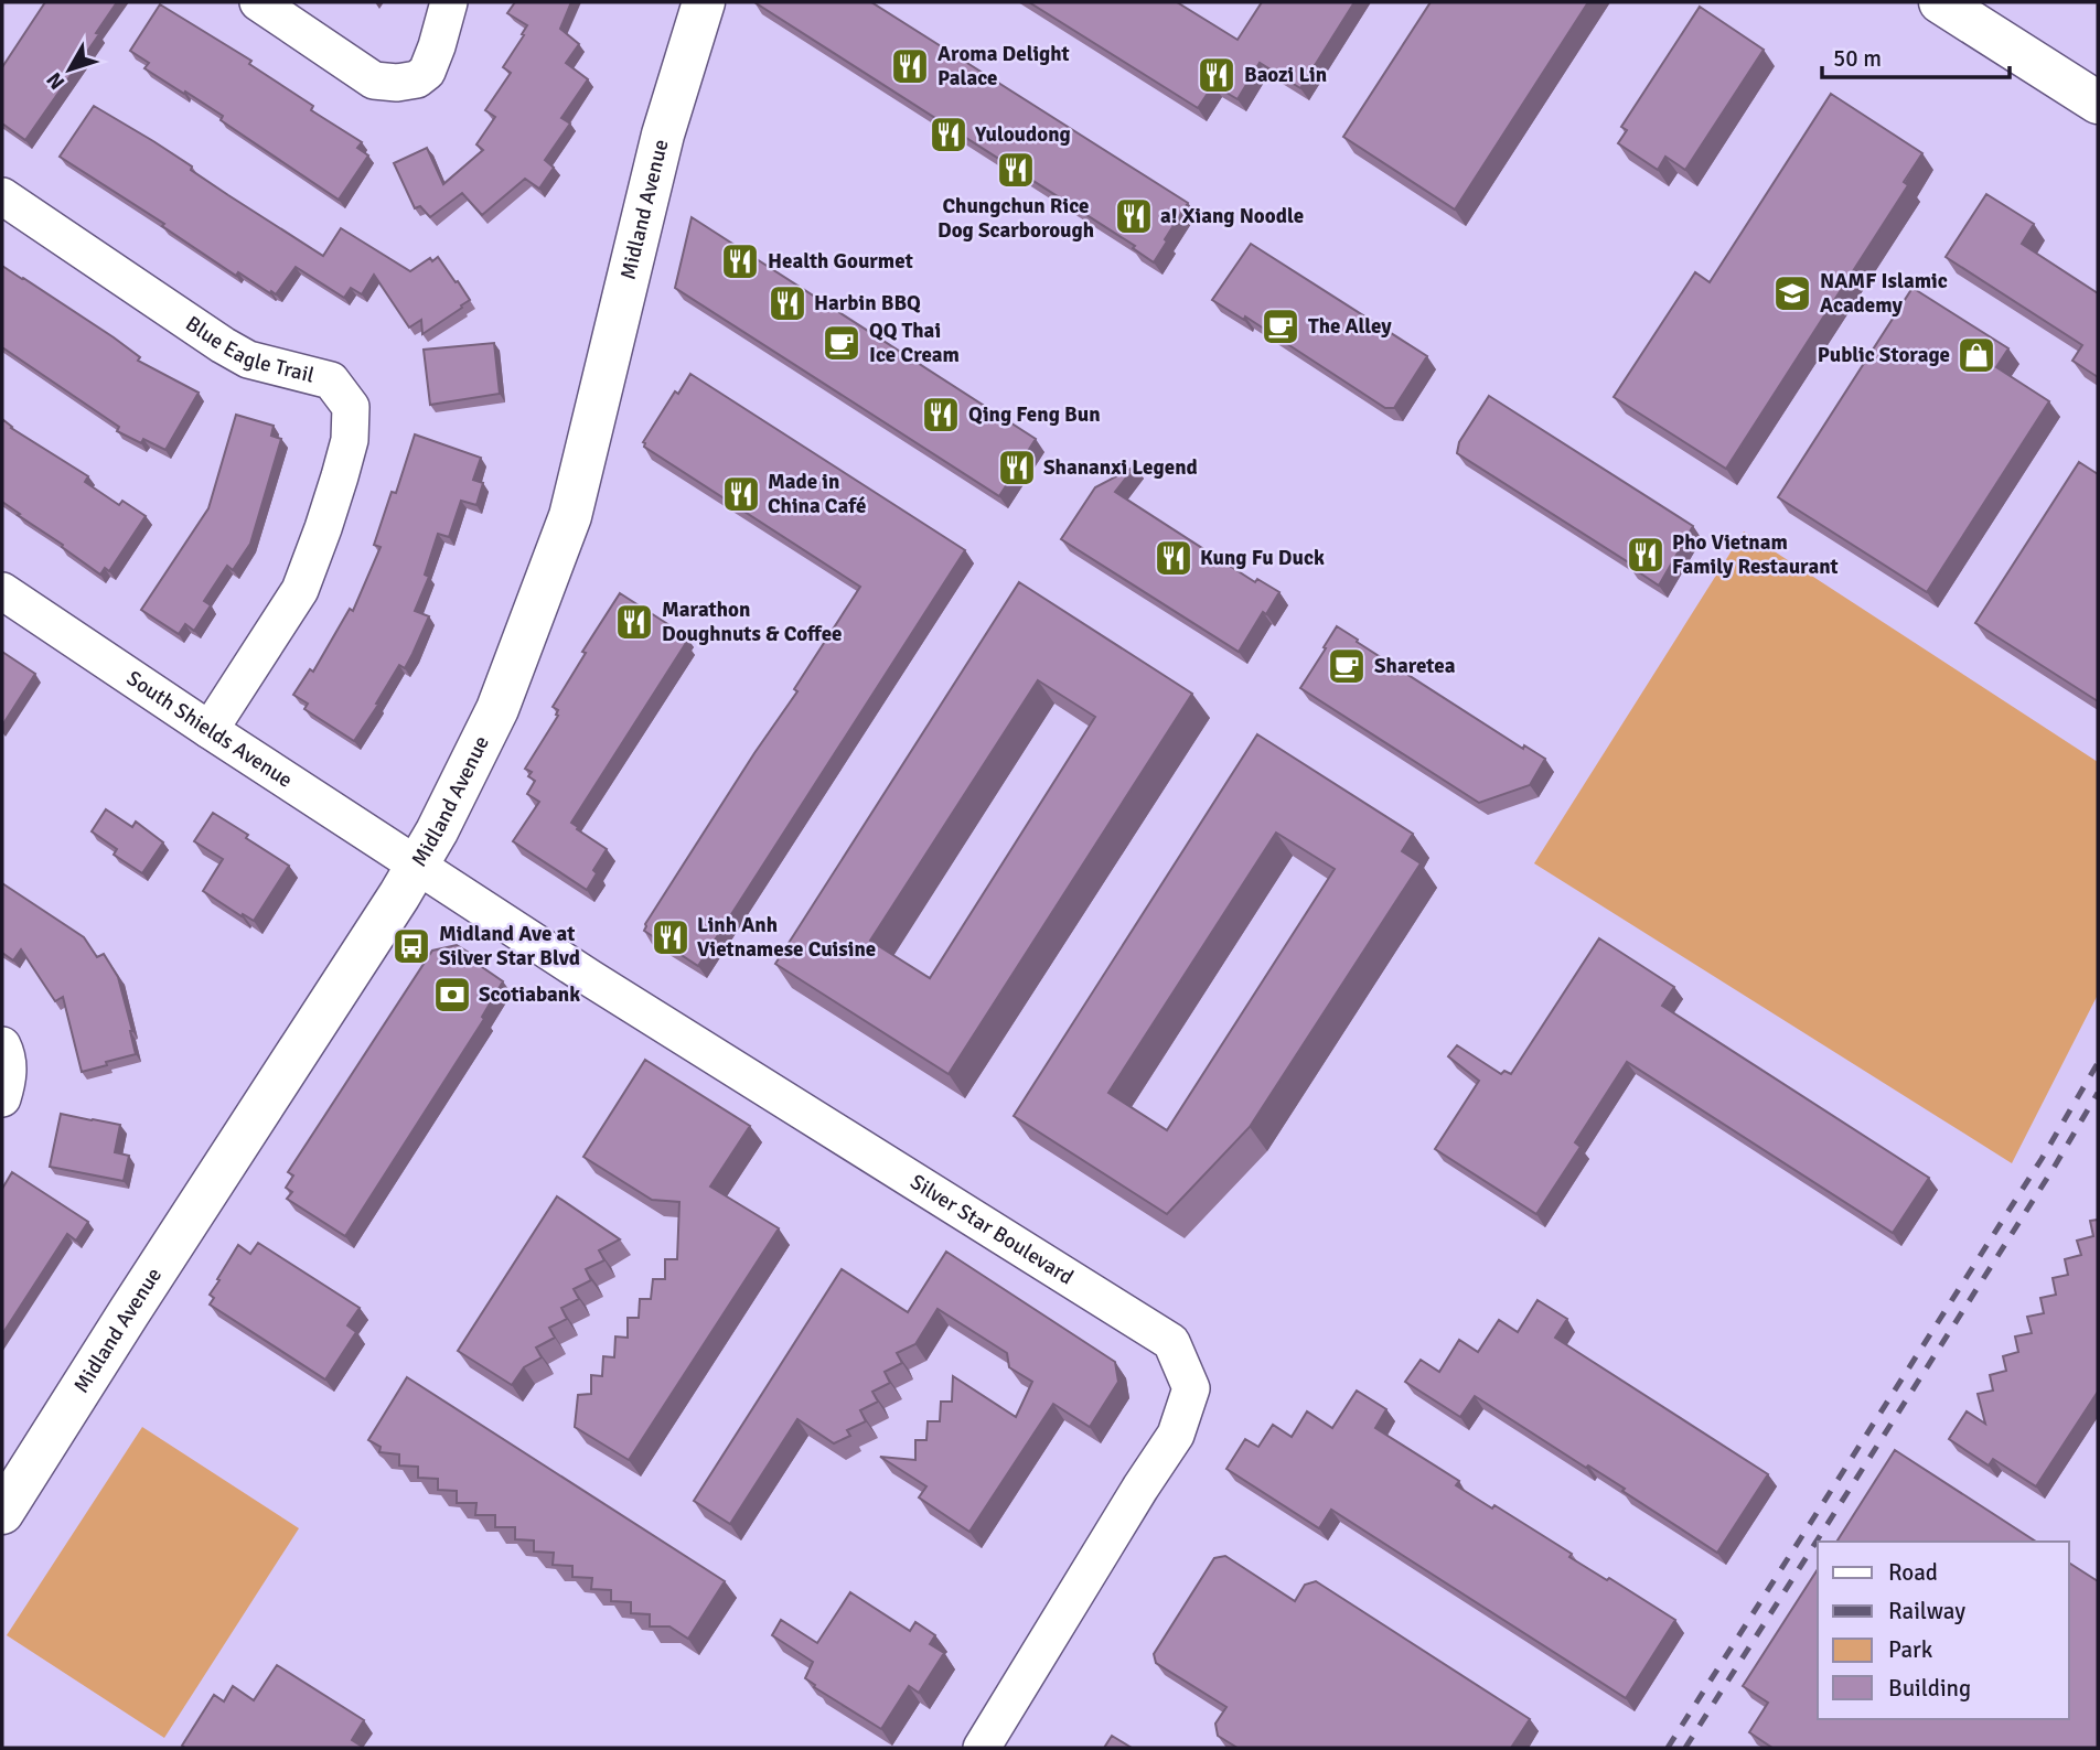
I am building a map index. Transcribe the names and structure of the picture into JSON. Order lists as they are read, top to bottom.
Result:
{
  "streets": {
    "main road": ["Midland Avenue"],
    "street": ["Blue Eagle Trail", "South Shields Avenue", "Silver Star Boulevard"]
  },
  "crossings": [
    ["Midland Avenue", "South Shields Avenue"],
    ["Midland Avenue", "Silver Star Boulevard"],
    ["Blue Eagle Trail", "South Shields Avenue"],
    ["South Shields Avenue", "Silver Star Boulevard"]
  ],
  "places": {
    "restaurant": [
      "Aroma Delight Palace",
      "Baozi Lin",
      "Yuloudong",
      "Chungchun Rice Dog Scarborough",
      "a! Xiang Noodle",
      "Health Gourmet",
      "Harbin BBQ",
      "Qing Feng Bun",
      "Shananxi Legend",
      "Made in China Café",
      "Pho Vietnam Family Restaurant",
      "Kung Fu Duck",
      "Marathon Doughnuts & Coffee",
      "Linh Anh Vietnamese Cuisine"
    ],
    "school or university": ["NAMF Islamic Academy"],
    "cafe": ["The Alley", "QQ Thai Ice Cream", "Sharetea"],
    "shop": ["Public Storage"],
    "bus stop": ["Midland Ave at Silver Star Blvd"],
    "bank": ["Scotiabank"]
  },
  "legend": [
    "Road",
    "Railway",
    "Park",
    "Building"
  ],
  "scale_bar": "50 m",
  "north": "bottom left"
}
